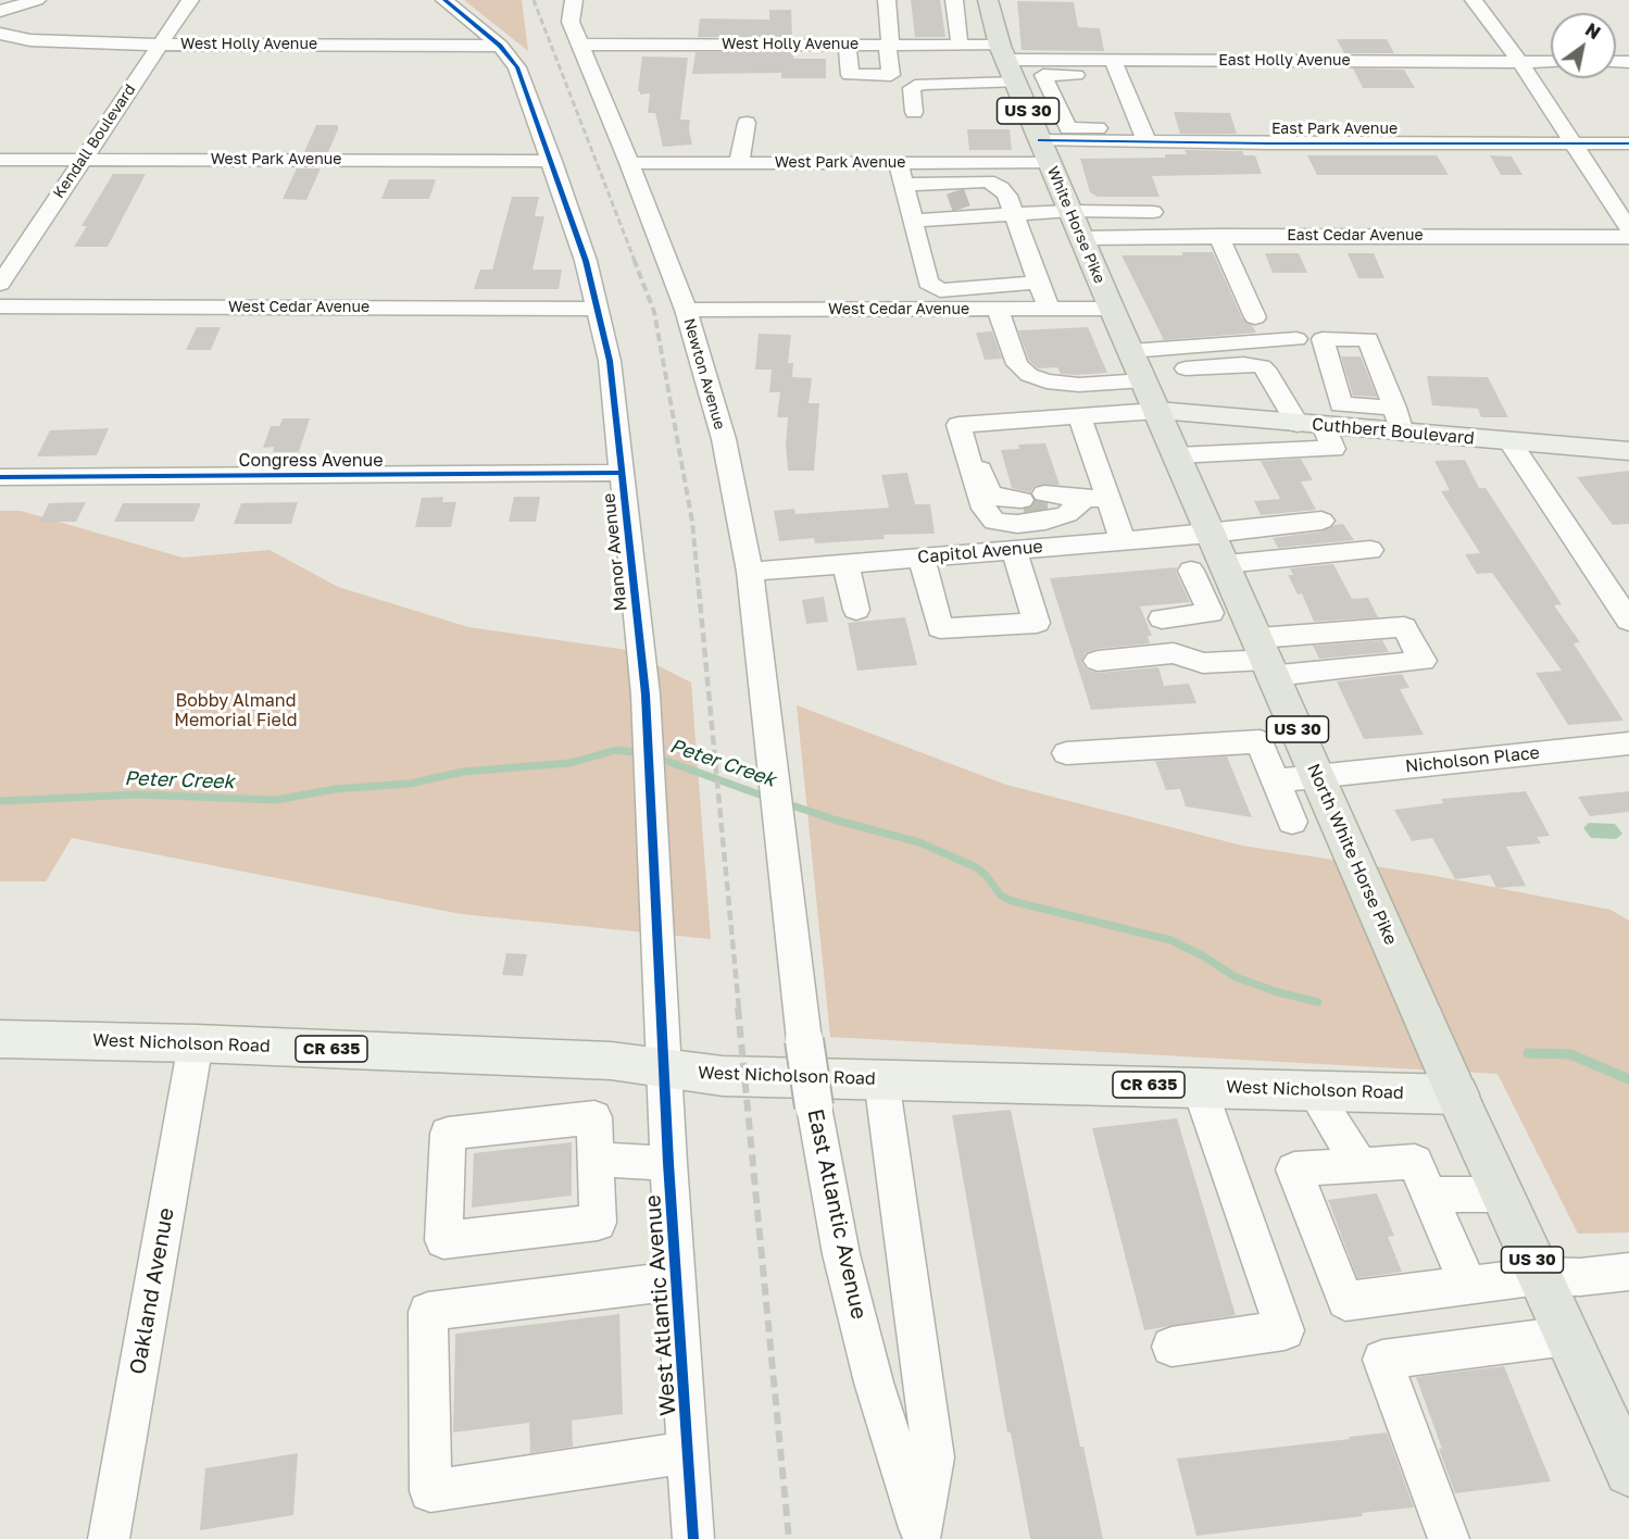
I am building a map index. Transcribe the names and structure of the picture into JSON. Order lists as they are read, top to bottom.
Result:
{
  "streets": {
    "highway": ["US 30", "White Horse Pike", "North White Horse Pike"],
    "main road": ["Cuthbert Boulevard", "West Nicholson Road", "CR 635"],
    "street": [
      "West Holly Avenue",
      "East Holly Avenue",
      "East Park Avenue",
      "Kendall Boulevard",
      "West Park Avenue",
      "East Cedar Avenue",
      "West Cedar Avenue",
      "Newton Avenue",
      "Congress Avenue",
      "Manor Avenue",
      "Capitol Avenue",
      "Nicholson Place",
      "East Atlantic Avenue",
      "Oakland Avenue",
      "West Atlantic Avenue"
    ]
  },
  "crossings": [
    ["West Holly Avenue", "East Holly Avenue"],
    ["West Holly Avenue", "Kendall Boulevard"],
    ["West Holly Avenue", "White Horse Pike"],
    ["West Holly Avenue", "Newton Avenue"],
    ["West Holly Avenue", "Manor Avenue"],
    ["East Holly Avenue", "White Horse Pike"],
    ["US 30", "North White Horse Pike"],
    ["US 30", "West Nicholson Road"],
    ["East Park Avenue", "White Horse Pike"],
    ["Kendall Boulevard", "West Park Avenue"],
    ["West Park Avenue", "White Horse Pike"],
    ["West Park Avenue", "Newton Avenue"],
    ["West Park Avenue", "Manor Avenue"],
    ["White Horse Pike", "East Cedar Avenue"],
    ["White Horse Pike", "West Cedar Avenue"],
    ["White Horse Pike", "Cuthbert Boulevard"],
    ["White Horse Pike", "North White Horse Pike"],
    ["West Cedar Avenue", "Newton Avenue"],
    ["West Cedar Avenue", "Manor Avenue"],
    ["Newton Avenue", "Capitol Avenue"],
    ["Newton Avenue", "East Atlantic Avenue"],
    ["Cuthbert Boulevard", "North White Horse Pike"],
    ["Congress Avenue", "Manor Avenue"],
    ["Manor Avenue", "West Nicholson Road"],
    ["Manor Avenue", "West Atlantic Avenue"],
    ["Capitol Avenue", "North White Horse Pike"],
    ["Nicholson Place", "North White Horse Pike"],
    ["North White Horse Pike", "West Nicholson Road"],
    ["West Nicholson Road", "Oakland Avenue"],
    ["West Nicholson Road", "West Atlantic Avenue"]
  ],
  "water": ["Peter Creek"],
  "parks": ["Bobby Almand Memorial Field"],
  "north": "top right"
}
